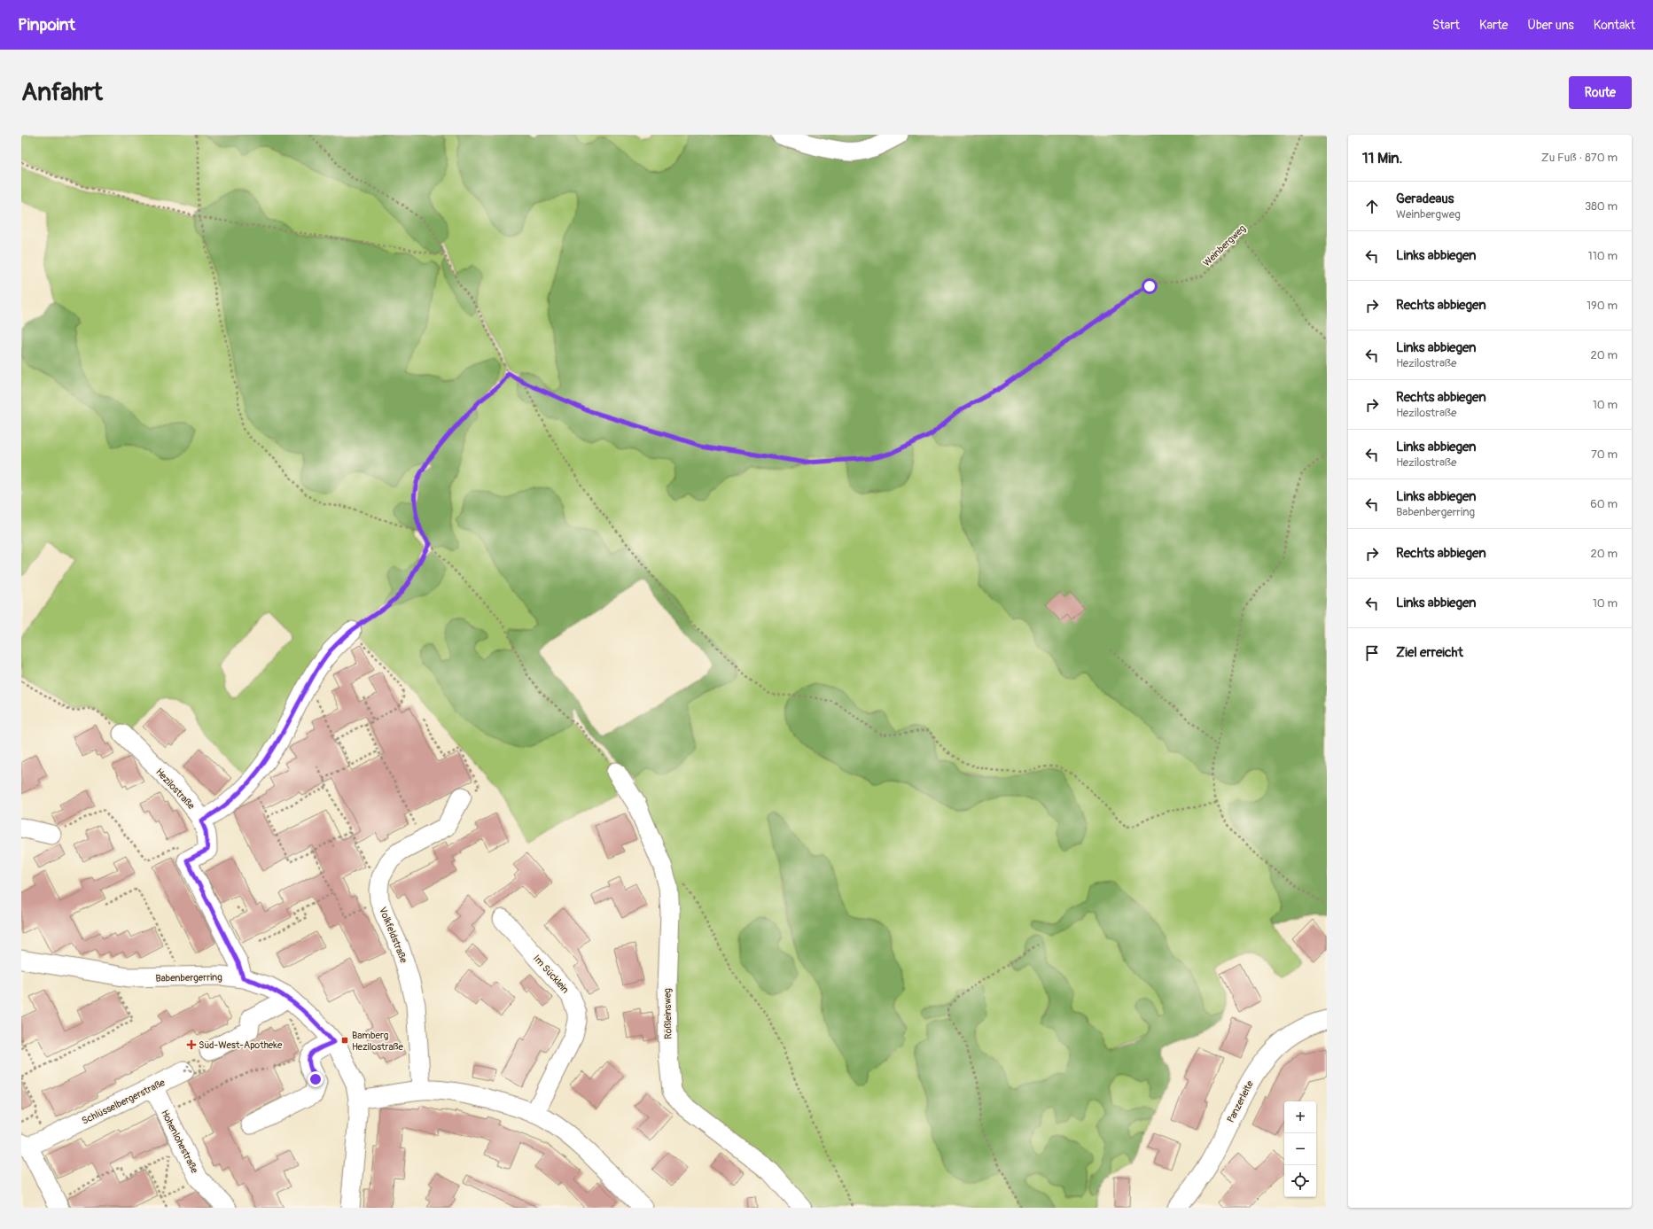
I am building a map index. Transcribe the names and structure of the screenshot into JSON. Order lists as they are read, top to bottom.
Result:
{
  "streets": {
    "street": [
      "Hezilostraße",
      "Volkfeldstraße",
      "Im Sücklein",
      "Babenbergerring",
      "Rößleinsweg",
      "Schlüsselbergerstraße",
      "Panzerleite",
      "Hohenlohestraße"
    ],
    "path": ["Weinbergweg"]
  },
  "crossings": [
    ["Schlüsselbergerstraße", "Hohenlohestraße"]
  ],
  "places": {
    "transit": ["Bamberg Hezilostraße"],
    "health": ["Süd-West-Apotheke"]
  },
  "page": {
    "header": "Pinpoint",
    "nav": [
      "Start",
      "Karte",
      "Über uns",
      "Kontakt"
    ],
    "buttons": "Route",
    "title": "Anfahrt",
    "heading": ["11 Min.", "Zu Fuß · 870 m"],
    "list": [
      ["Geradeaus", "Weinbergweg", "380 m"],
      ["Links abbiegen", "110 m"],
      ["Rechts abbiegen", "190 m"],
      ["Links abbiegen", "Hezilostraße", "20 m"],
      ["Rechts abbiegen", "Hezilostraße", "10 m"],
      ["Links abbiegen", "Hezilostraße", "70 m"],
      ["Links abbiegen", "Babenbergerring", "60 m"],
      ["Rechts abbiegen", "20 m"],
      ["Links abbiegen", "10 m"],
      "Ziel erreicht"
    ],
    "map_buttons": ["+", "−"]
  }
}
